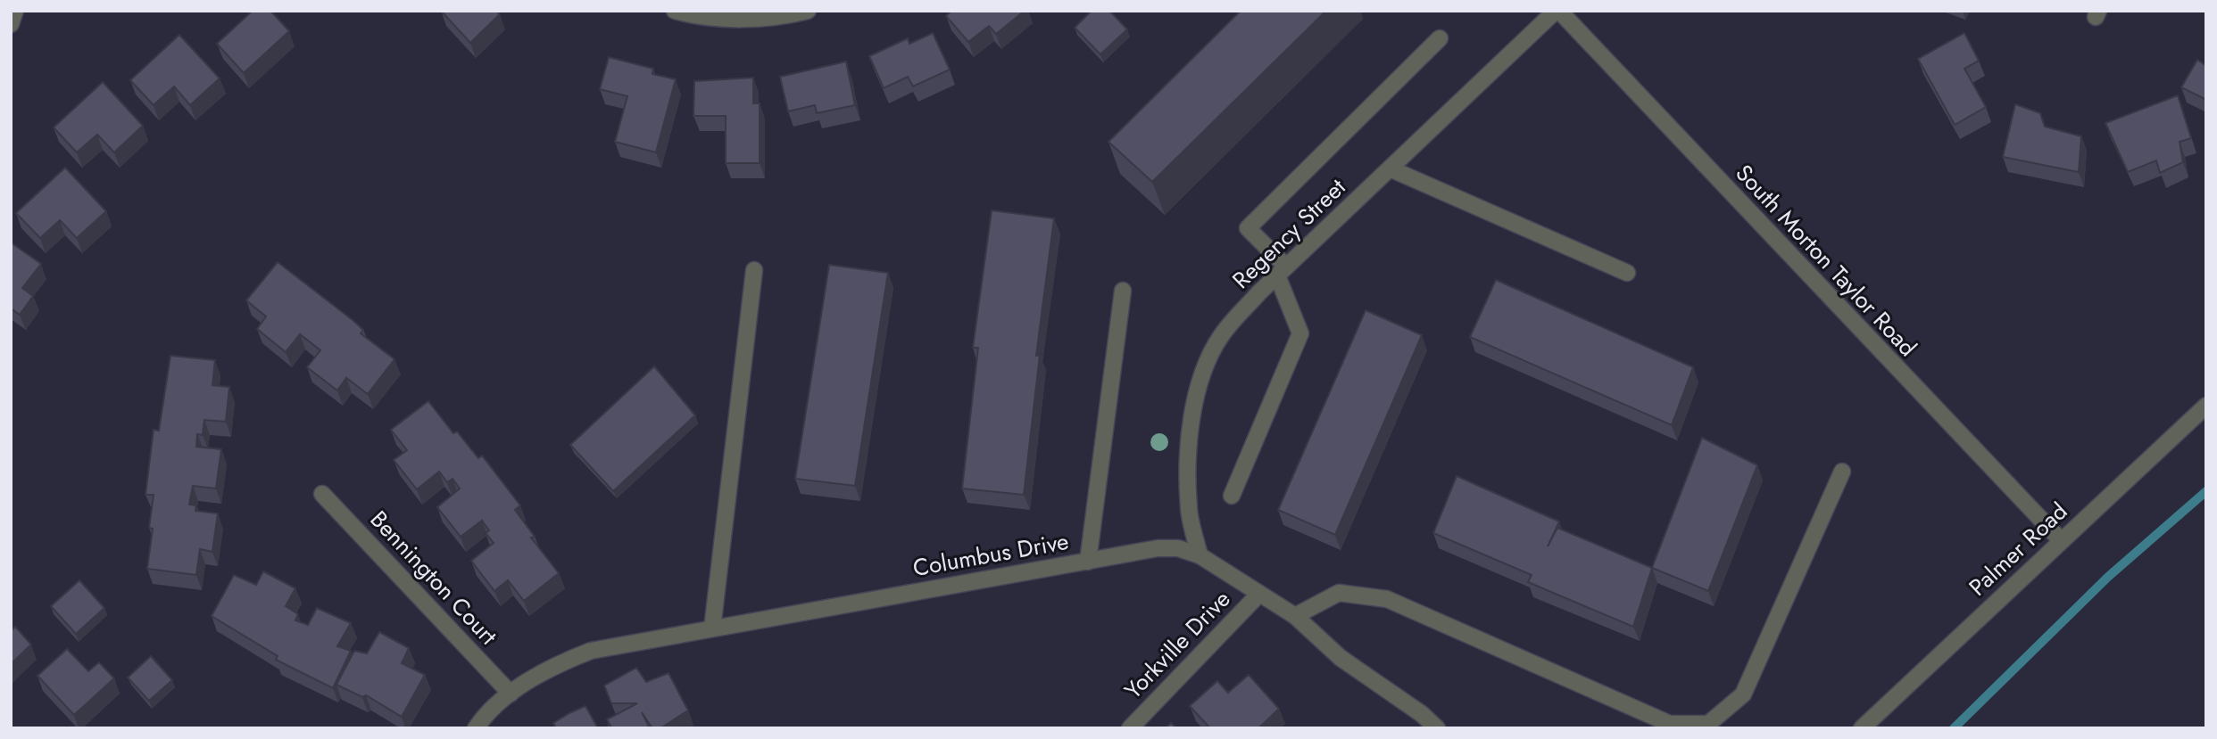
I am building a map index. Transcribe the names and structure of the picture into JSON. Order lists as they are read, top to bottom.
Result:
{
  "streets": {
    "street": [
      "Regency Street",
      "South Morton Taylor Road",
      "Palmer Road",
      "Columbus Drive",
      "Bennington Court",
      "Yorkville Drive"
    ]
  },
  "crossings": [
    ["Regency Street", "South Morton Taylor Road"],
    ["Regency Street", "Columbus Drive"],
    ["South Morton Taylor Road", "Palmer Road"],
    ["Columbus Drive", "Bennington Court"],
    ["Columbus Drive", "Yorkville Drive"]
  ]
}
